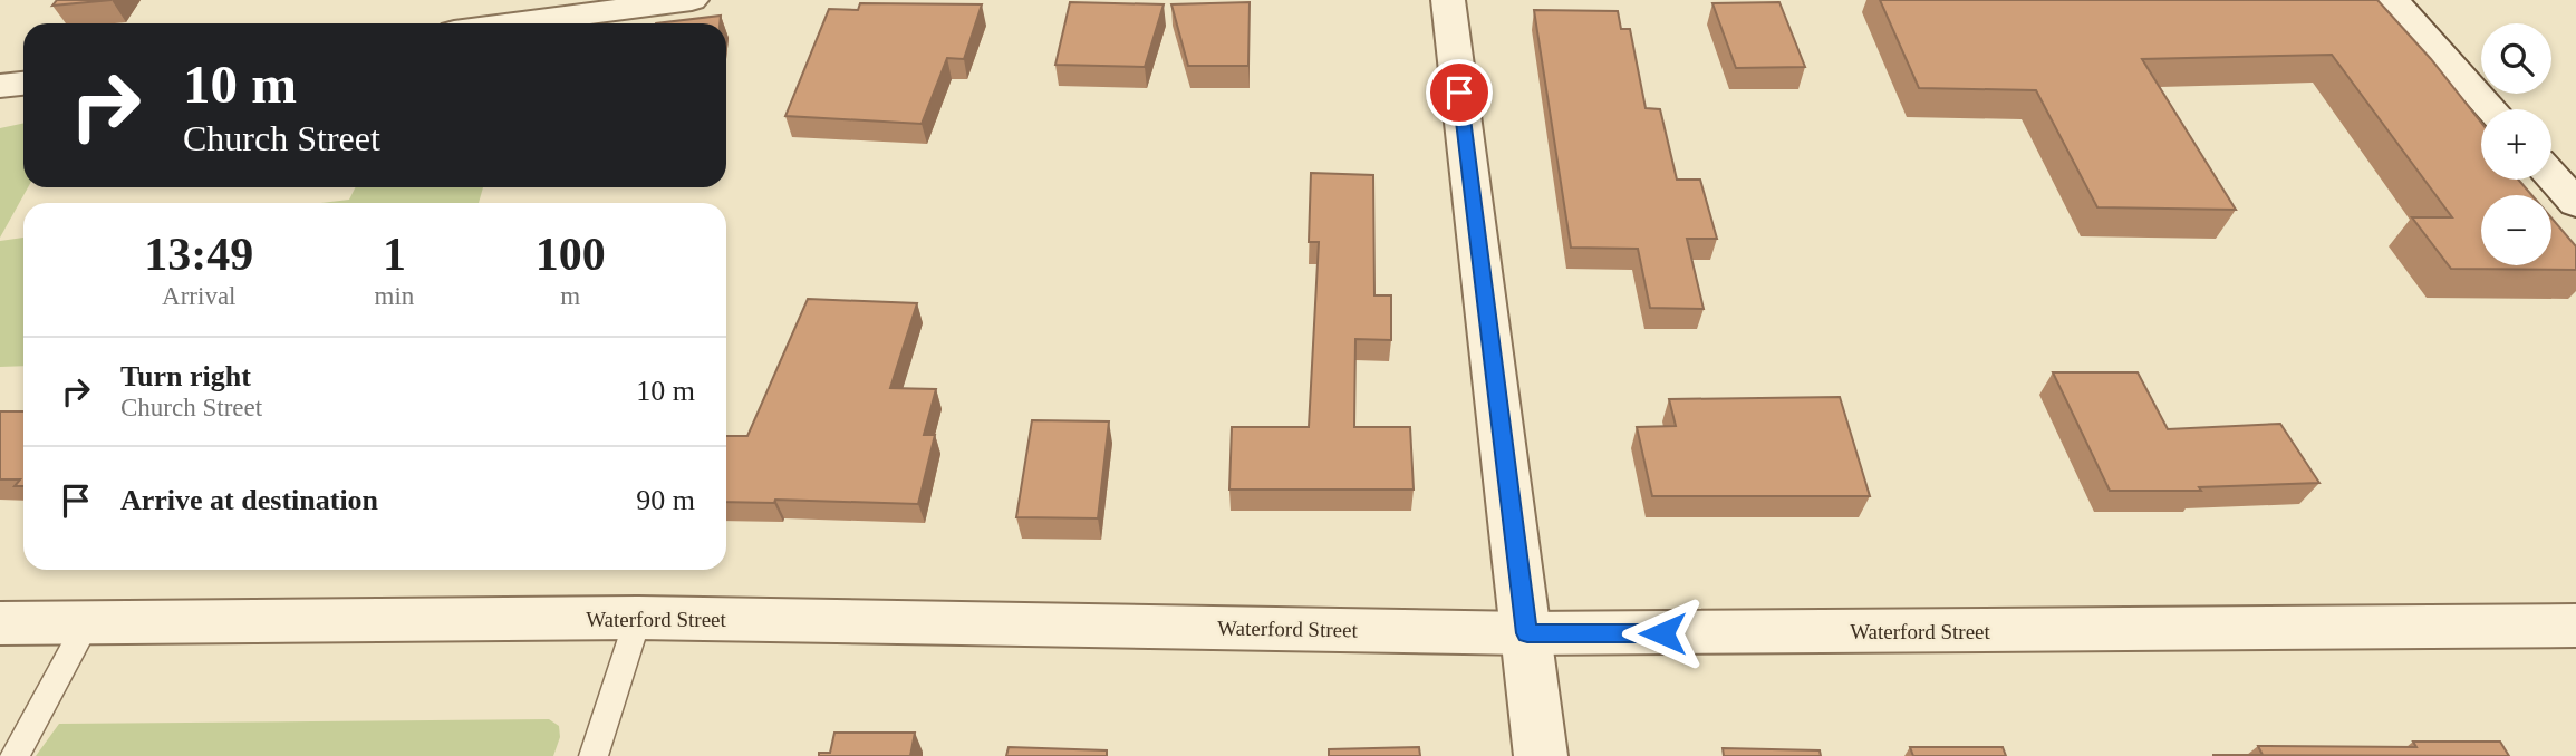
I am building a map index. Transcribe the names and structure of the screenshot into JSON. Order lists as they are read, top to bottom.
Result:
{
  "streets": {
    "street": ["Waterford Street"]
  },
  "page": {
    "map_buttons": ["+", "−"],
    "turn": ["10 m", "Church Street"],
    "eta": [
      "13:49",
      "Arrival",
      "1",
      "min",
      "100",
      "m"
    ],
    "list": [
      {
        "name": "Turn right",
        "note": "Church Street",
        "value": "10 m"
      },
      {
        "name": "Arrive at destination",
        "value": "90 m"
      }
    ]
  }
}
